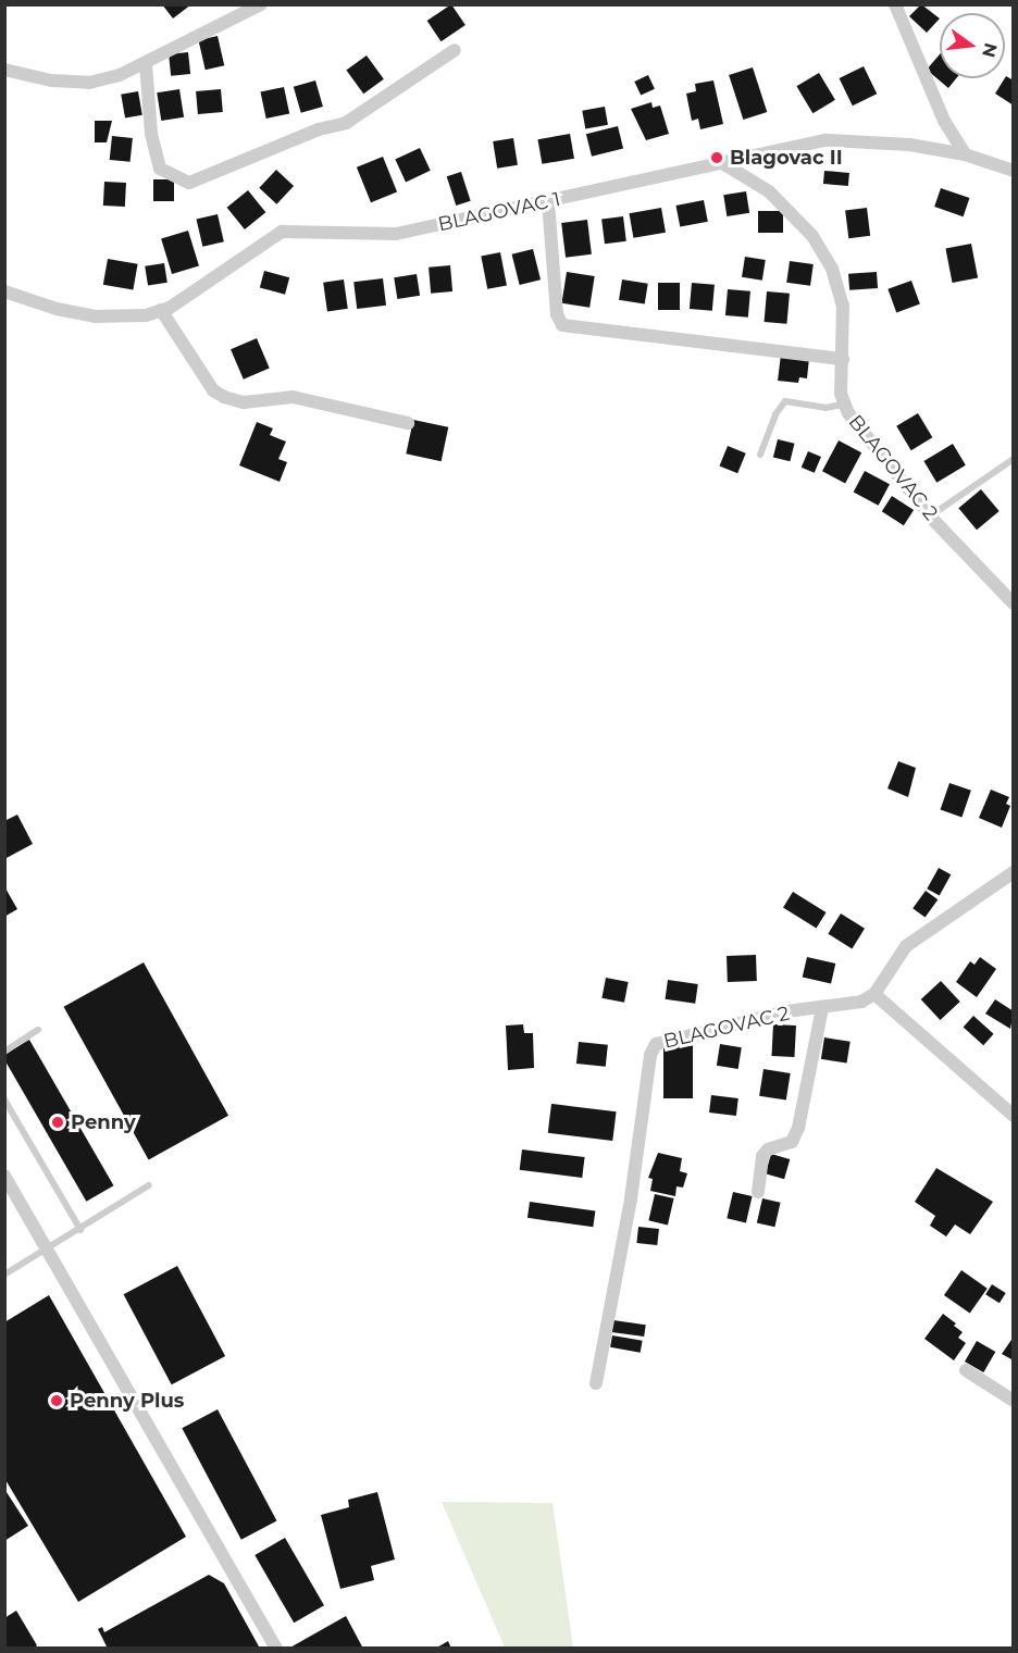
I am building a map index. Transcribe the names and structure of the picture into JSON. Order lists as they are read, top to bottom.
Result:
{
  "streets": {
    "street": ["BLAGOVAC 1", "BLAGOVAC 2"]
  },
  "crossings": [
    ["BLAGOVAC 1", "BLAGOVAC 2"]
  ],
  "places": ["Blagovac II", "Penny", "Penny Plus"],
  "north": "right"
}
